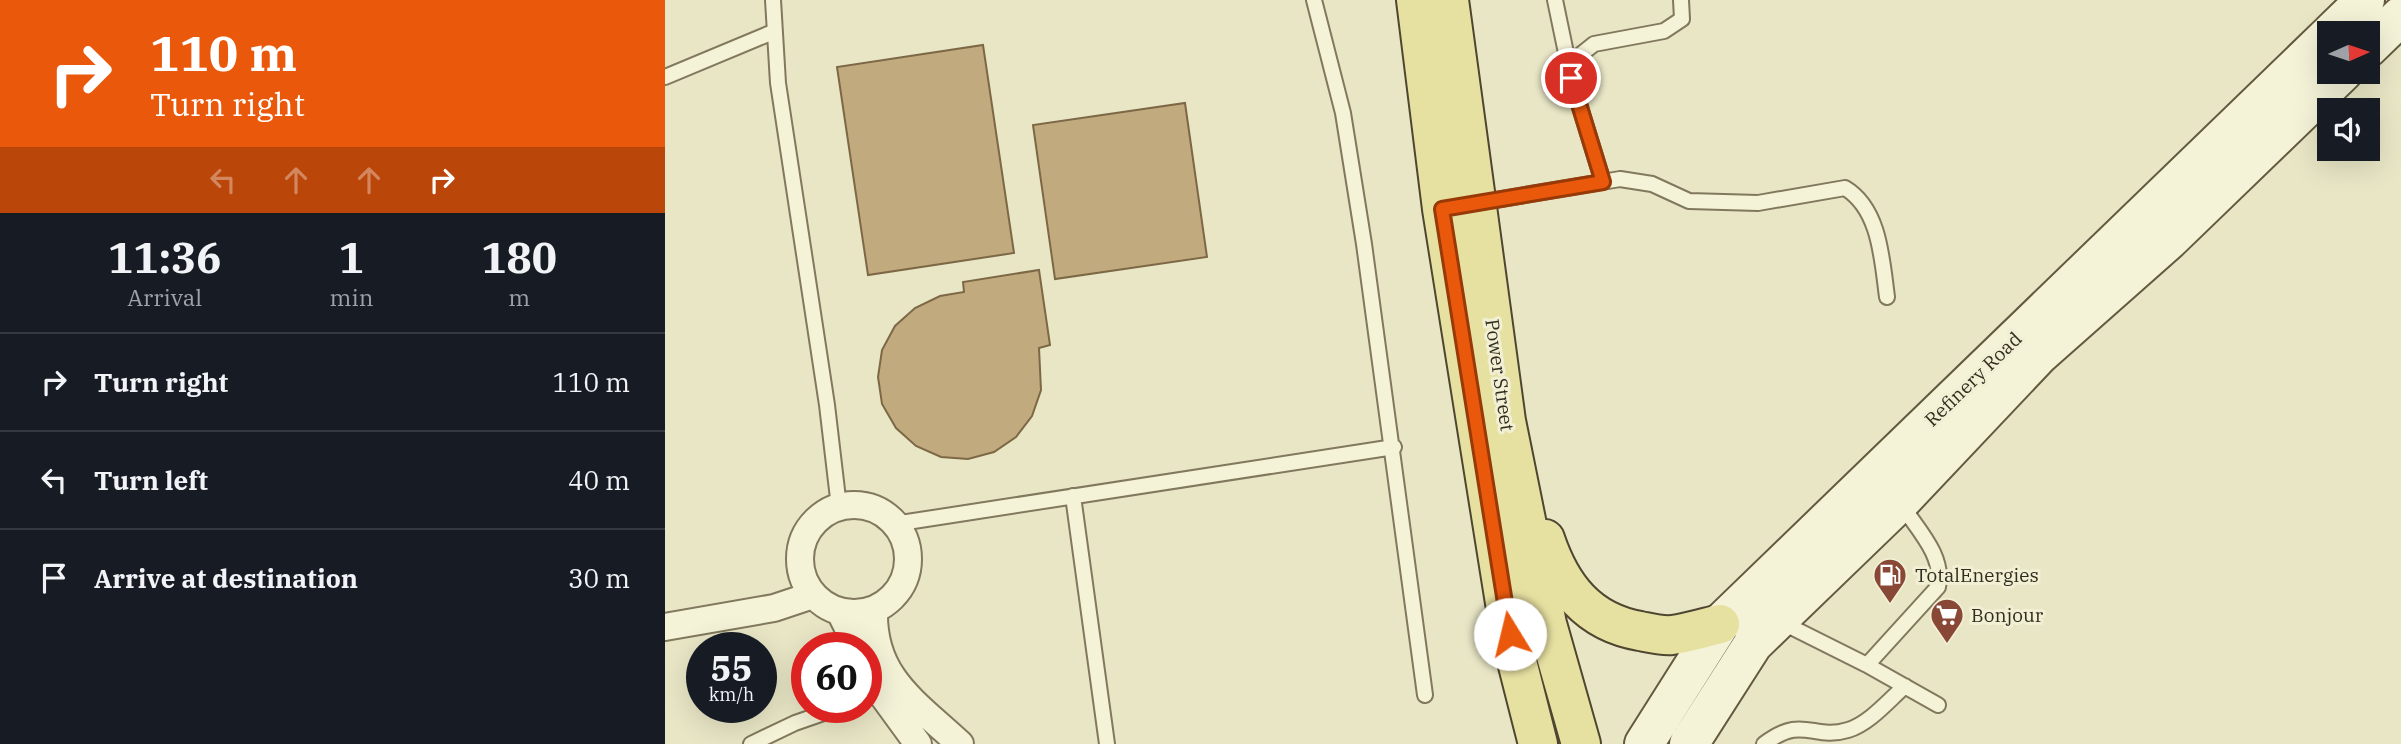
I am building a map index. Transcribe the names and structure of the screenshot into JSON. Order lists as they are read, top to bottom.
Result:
{
  "streets": {
    "main road": ["Power Street", "Refinery Road"]
  },
  "places": {
    "fuel station": ["TotalEnergies"],
    "supermarket": ["Bonjour"]
  },
  "north": "right",
  "page": {
    "turn": ["110 m", "Turn right"],
    "eta": [
      "11:36",
      "Arrival",
      "1",
      "min",
      "180",
      "m"
    ],
    "list": [
      {
        "name": "Turn right",
        "value": "110 m"
      },
      {
        "name": "Turn left",
        "value": "40 m"
      },
      {
        "name": "Arrive at destination",
        "value": "30 m"
      }
    ],
    "speed": "55 km/h",
    "limit": "60"
  }
}
